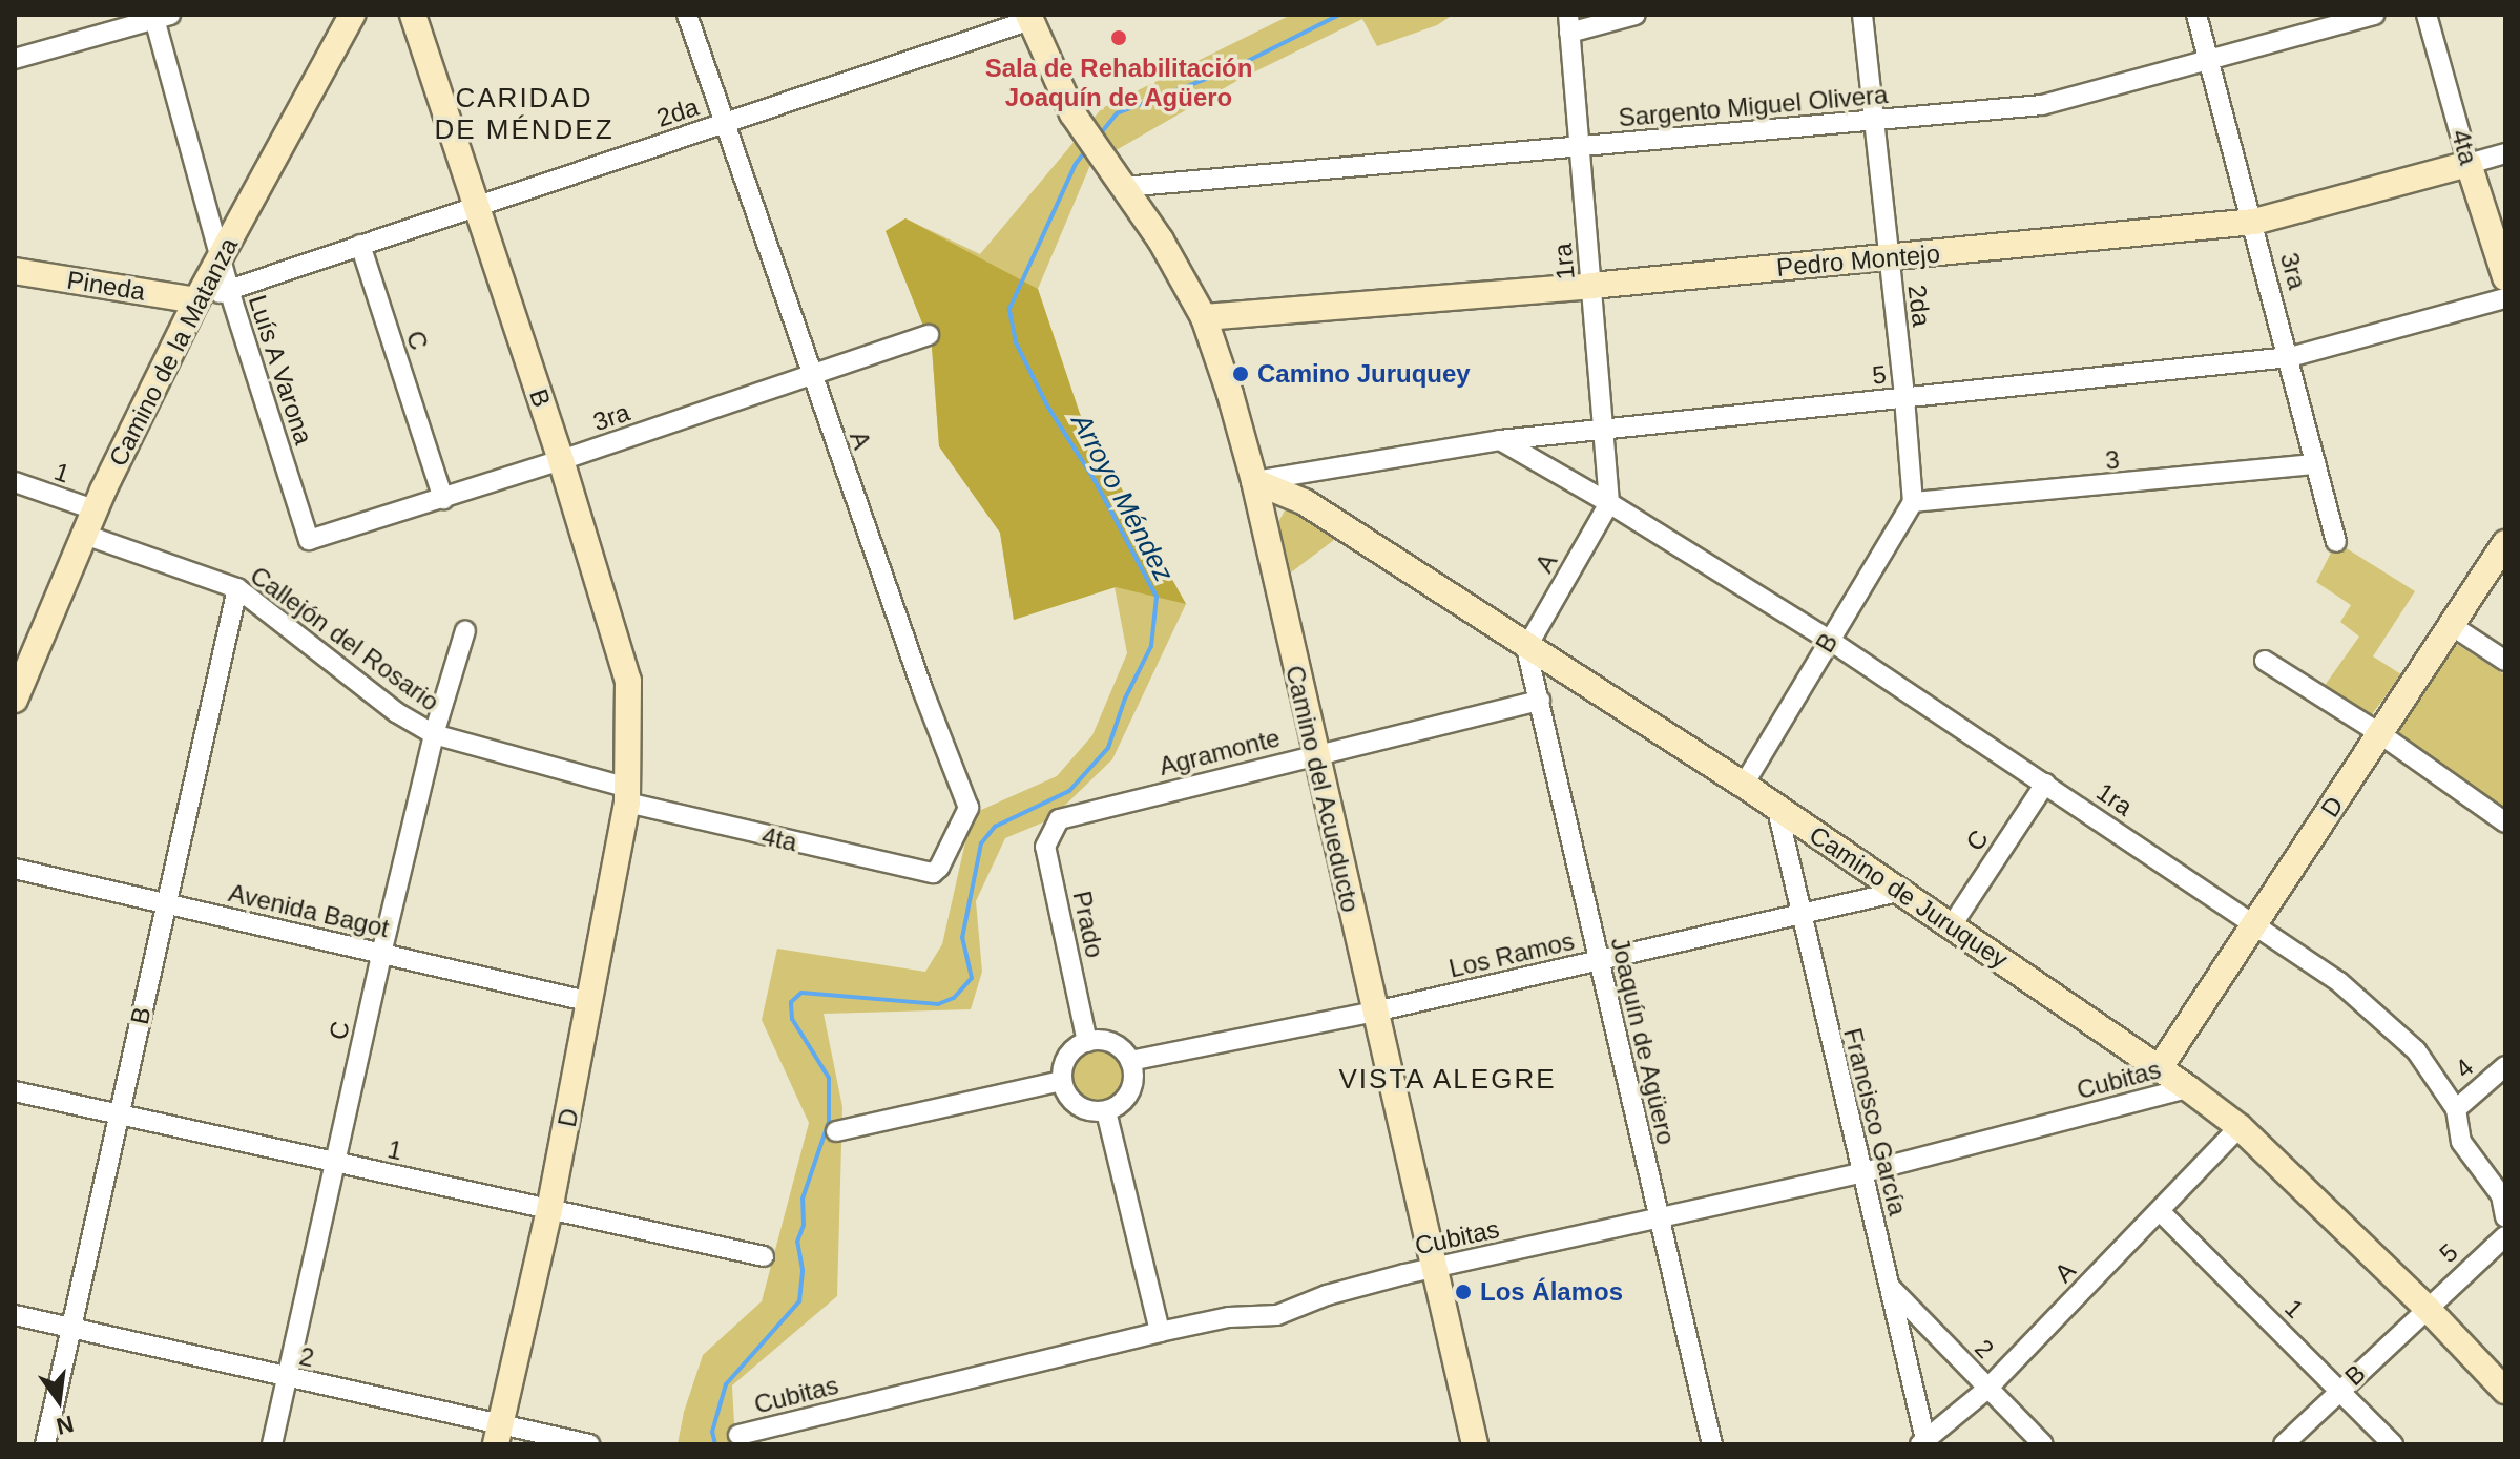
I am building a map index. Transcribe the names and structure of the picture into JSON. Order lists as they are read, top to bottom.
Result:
{
  "streets": {
    "street": [
      "Sargento Miguel Olivera",
      "2da",
      "4ta",
      "Pedro Montejo",
      "1ra",
      "3ra",
      "Pineda",
      "C",
      "Camino de la Matanza",
      "Luís A Varona",
      "5",
      "B",
      "A",
      "3",
      "1",
      "Callejón del Rosario",
      "Agramonte",
      "Camino del Acueducto",
      "D",
      "Camino de Juruquey",
      "Avenida Bagot",
      "Prado",
      "Los Ramos",
      "Joaquín de Agüero",
      "4",
      "Cubitas",
      "Francisco García",
      "2"
    ]
  },
  "crossings": [
    ["Sargento Miguel Olivera", "2da"],
    ["Sargento Miguel Olivera", "1ra"],
    ["Sargento Miguel Olivera", "3ra"],
    ["Sargento Miguel Olivera", "Camino del Acueducto"],
    ["2da", "Pedro Montejo"],
    ["2da", "Pineda"],
    ["2da", "C"],
    ["2da", "Camino de la Matanza"],
    ["2da", "Luís A Varona"],
    ["2da", "5"],
    ["2da", "B"],
    ["2da", "A"],
    ["2da", "3"],
    ["2da", "Camino del Acueducto"],
    ["4ta", "Pedro Montejo"],
    ["4ta", "B"],
    ["4ta", "A"],
    ["4ta", "Callejón del Rosario"],
    ["4ta", "D"],
    ["Pedro Montejo", "1ra"],
    ["Pedro Montejo", "3ra"],
    ["Pedro Montejo", "Camino del Acueducto"],
    ["1ra", "C"],
    ["1ra", "5"],
    ["1ra", "B"],
    ["1ra", "A"],
    ["1ra", "D"],
    ["1ra", "4"],
    ["3ra", "C"],
    ["3ra", "Luís A Varona"],
    ["3ra", "5"],
    ["3ra", "B"],
    ["3ra", "A"],
    ["3ra", "3"],
    ["Pineda", "Camino de la Matanza"],
    ["C", "1"],
    ["C", "Callejón del Rosario"],
    ["C", "Camino de Juruquey"],
    ["C", "Avenida Bagot"],
    ["C", "2"],
    ["Camino de la Matanza", "Luís A Varona"],
    ["Camino de la Matanza", "1"],
    ["Camino de la Matanza", "Callejón del Rosario"],
    ["5", "B"],
    ["5", "Camino del Acueducto"],
    ["5", "Camino de Juruquey"],
    ["B", "3"],
    ["B", "1"],
    ["B", "Callejón del Rosario"],
    ["B", "D"],
    ["B", "Camino de Juruquey"],
    ["B", "Avenida Bagot"],
    ["B", "2"],
    ["A", "1"],
    ["A", "Camino de Juruquey"],
    ["A", "Joaquín de Agüero"],
    ["A", "Francisco García"],
    ["A", "2"],
    ["1", "D"],
    ["Callejón del Rosario", "D"],
    ["Agramonte", "Camino del Acueducto"],
    ["Agramonte", "Prado"],
    ["Agramonte", "Joaquín de Agüero"],
    ["Camino del Acueducto", "Camino de Juruquey"],
    ["Camino del Acueducto", "Los Ramos"],
    ["Camino del Acueducto", "Cubitas"],
    ["D", "Camino de Juruquey"],
    ["D", "Avenida Bagot"],
    ["D", "2"],
    ["Camino de Juruquey", "Los Ramos"],
    ["Camino de Juruquey", "Joaquín de Agüero"],
    ["Camino de Juruquey", "Cubitas"],
    ["Camino de Juruquey", "Francisco García"],
    ["Prado", "Los Ramos"],
    ["Los Ramos", "Joaquín de Agüero"],
    ["Los Ramos", "Francisco García"],
    ["Joaquín de Agüero", "Cubitas"],
    ["Cubitas", "Francisco García"],
    ["Francisco García", "2"]
  ],
  "districts": ["CARIDAD DE MÉNDEZ", "VISTA ALEGRE"],
  "water": ["Arroyo Méndez"],
  "places": ["Sala de Rehabilitación Joaquín de Agüero", "Camino Juruquey", "Los Álamos"],
  "north": "bottom"
}
